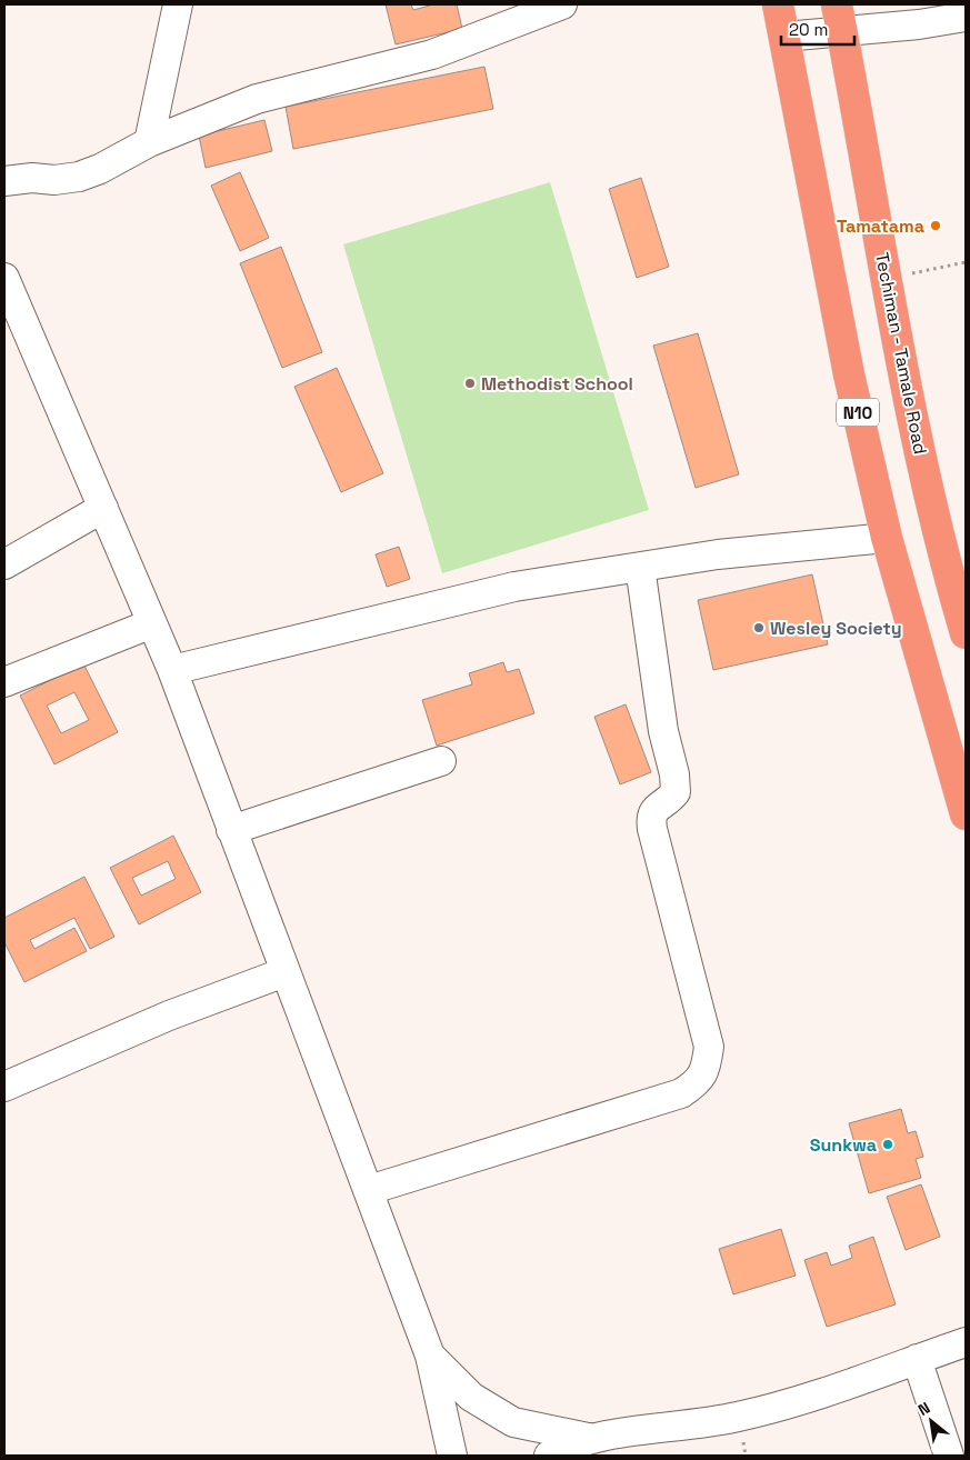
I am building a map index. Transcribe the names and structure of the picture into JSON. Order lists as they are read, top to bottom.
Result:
{
  "streets": {
    "highway": ["Techiman - Tamale Road", "N10"]
  },
  "places": [
    "Tamatama",
    "Methodist School",
    "Wesley Society",
    "Sunkwa"
  ],
  "scale_bar": "20 m",
  "north": "top left"
}
